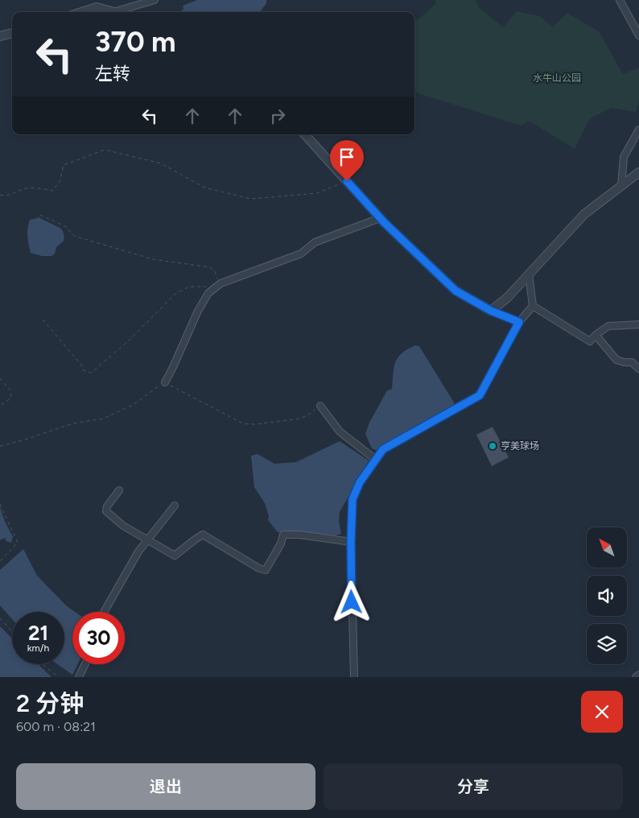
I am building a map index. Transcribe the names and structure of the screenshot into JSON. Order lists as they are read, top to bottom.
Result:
{
  "parks": ["水牛山公园"],
  "places": ["亨美球场"],
  "north": "top left",
  "page": {
    "turn": ["370 m", "左转"],
    "speed": "21 km/h",
    "limit": "30",
    "heading": ["2 分钟", "600 m · 08:21"],
    "buttons": ["退出", "分享"]
  }
}
